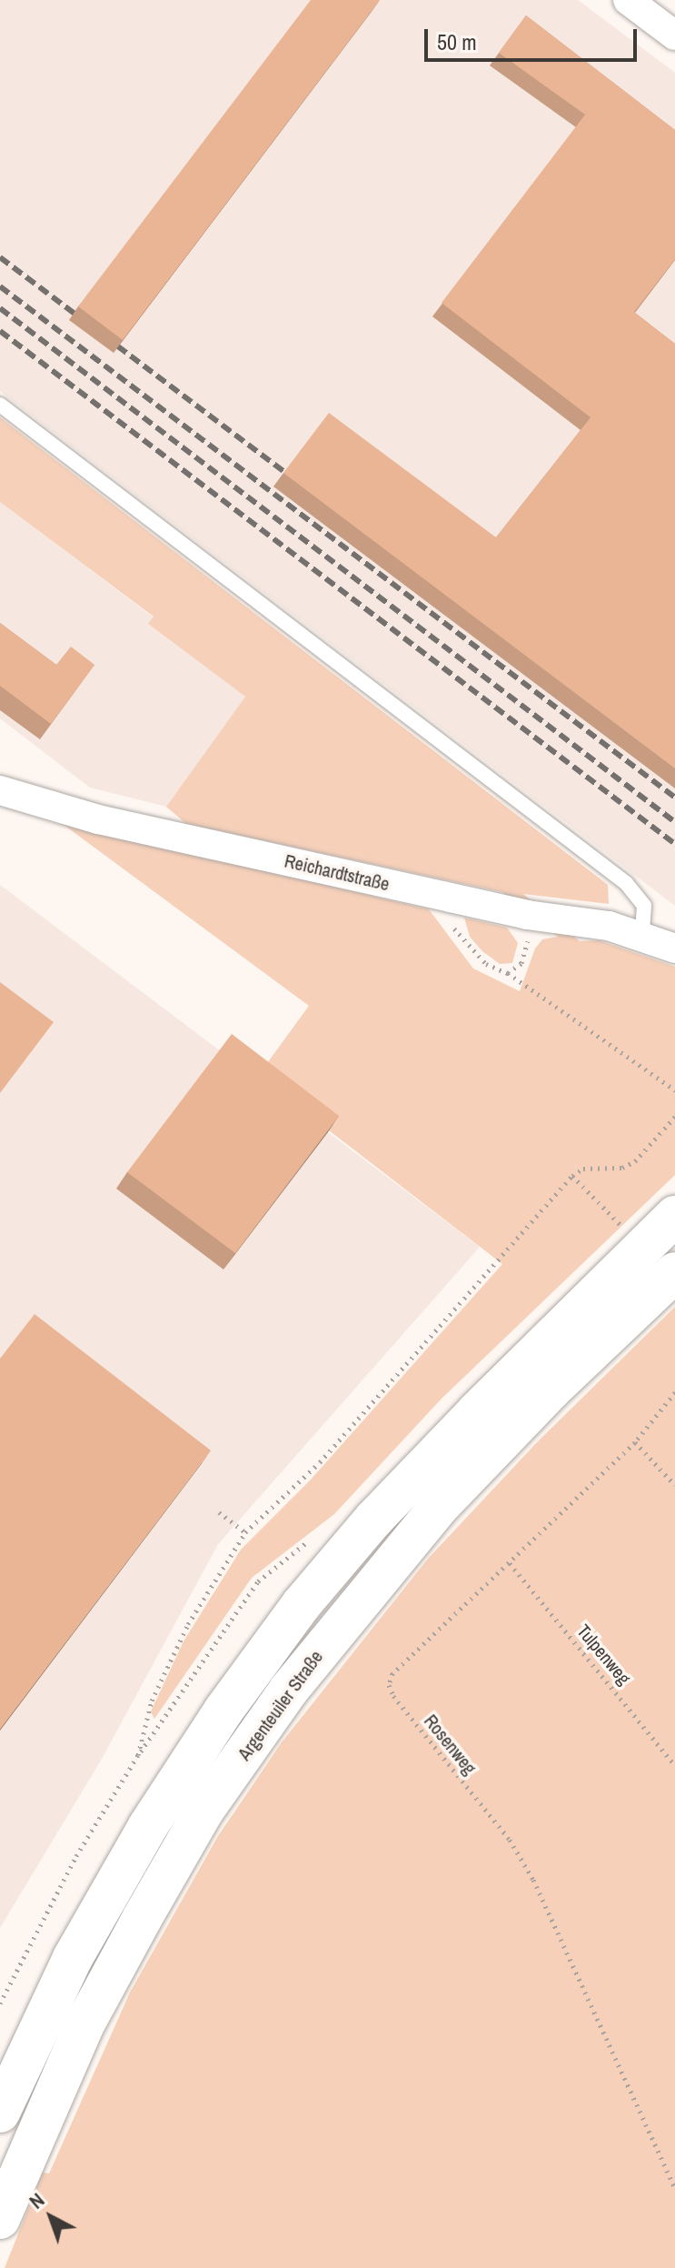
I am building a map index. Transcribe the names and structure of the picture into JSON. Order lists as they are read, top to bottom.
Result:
{
  "streets": {
    "main road": ["Argenteuiler Straße"],
    "street": ["Reichardtstraße"],
    "path": ["Tulpenweg", "Rosenweg"]
  },
  "crossings": [
    ["Tulpenweg", "Rosenweg"]
  ],
  "scale_bar": "50 m",
  "north": "top left"
}
